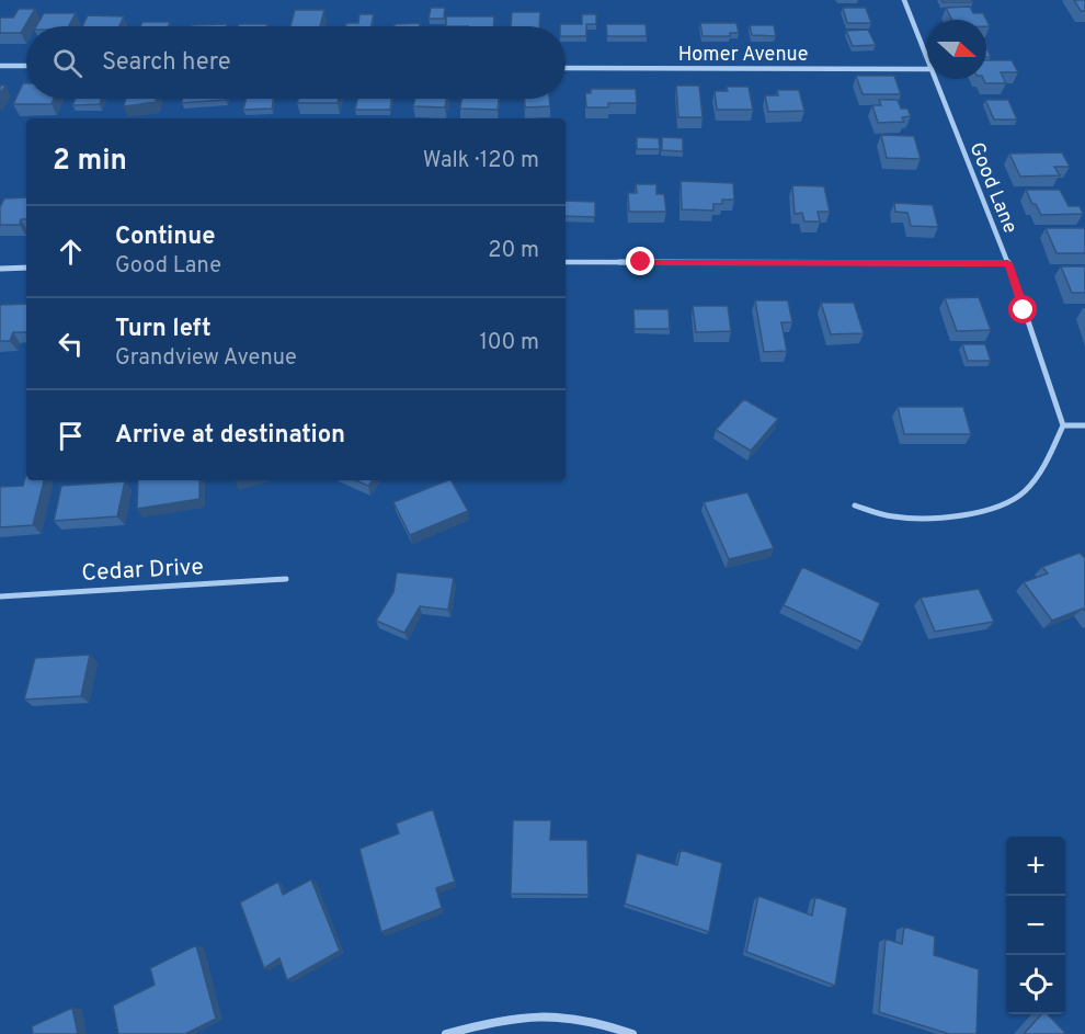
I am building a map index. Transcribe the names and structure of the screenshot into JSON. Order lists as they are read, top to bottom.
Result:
{
  "streets": {
    "street": ["Homer Avenue", "Good Lane", "Cedar Drive"]
  },
  "north": "right",
  "page": {
    "search": "Search here",
    "heading": ["2 min", "Walk · 120 m"],
    "list": [
      ["Continue", "Good Lane", "20 m"],
      ["Turn left", "Grandview Avenue", "100 m"],
      "Arrive at destination"
    ],
    "map_buttons": ["+", "−"]
  }
}
